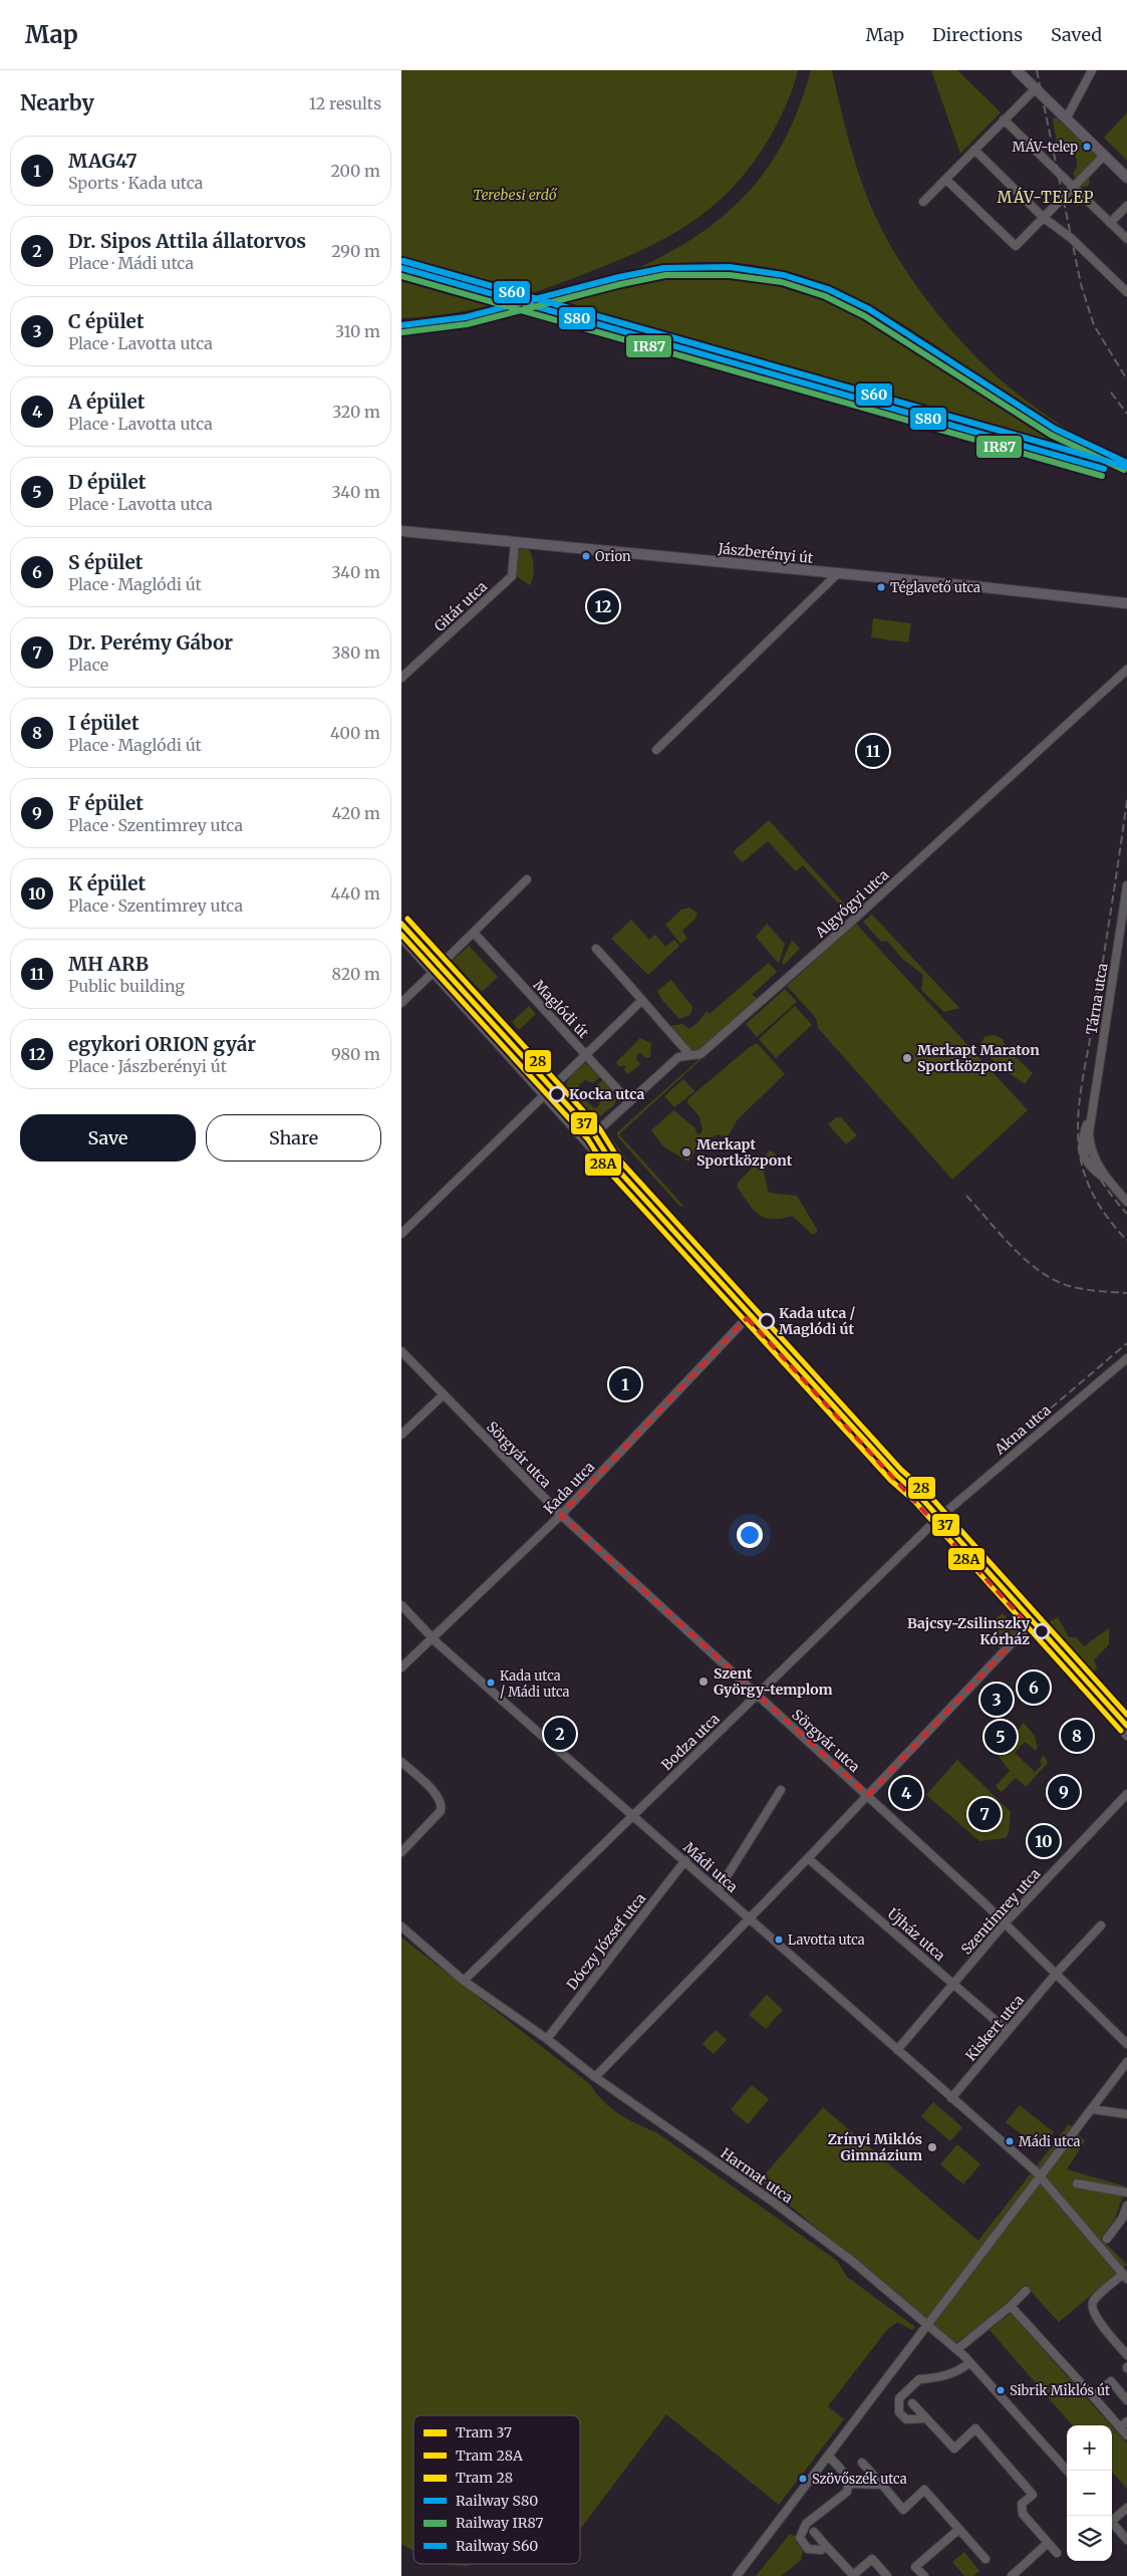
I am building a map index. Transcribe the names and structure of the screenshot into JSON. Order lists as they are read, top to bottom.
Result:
{
  "streets": {
    "main road": ["Jászberényi út"],
    "street": [
      "Gitár utca",
      "Algyógyi utca",
      "Tárna utca",
      "Maglódi út",
      "Akna utca",
      "Sörgyár utca",
      "Kada utca",
      "Bodza utca",
      "Mádi utca",
      "Szentimrey utca",
      "Újház utca",
      "Dóczy József utca",
      "Kiskert utca",
      "Harmat utca"
    ]
  },
  "crossings": [
    ["Jászberényi út", "Gitár utca"],
    ["Algyógyi utca", "Maglódi út"],
    ["Akna utca", "Bodza utca"],
    ["Sörgyár utca", "Kada utca"],
    ["Sörgyár utca", "Bodza utca"],
    ["Sörgyár utca", "Szentimrey utca"],
    ["Sörgyár utca", "Kiskert utca"],
    ["Kada utca", "Mádi utca"],
    ["Bodza utca", "Mádi utca"],
    ["Bodza utca", "Harmat utca"],
    ["Mádi utca", "Szentimrey utca"],
    ["Mádi utca", "Dóczy József utca"],
    ["Mádi utca", "Kiskert utca"],
    ["Szentimrey utca", "Újház utca"],
    ["Újház utca", "Kiskert utca"],
    ["Dóczy József utca", "Harmat utca"]
  ],
  "districts": ["MÁV-TELEP"],
  "parks": ["Terebesi erdő"],
  "places": [
    "MÁV-telep",
    "Orion",
    "Téglavető utca",
    "Merkapt Maraton Sportközpont",
    "Kocka utca",
    "Merkapt Sportközpont",
    "Kada utca / Maglódi út",
    "Bajcsy-Zsilinszky Kórház",
    "Szent György-templom",
    "Kada utca / Mádi utca",
    "Lavotta utca",
    "Mádi utca",
    "Zrínyi Miklós Gimnázium",
    "Sibrik Miklós út",
    "Szövőszék utca"
  ],
  "lines": [
    "rail line S60",
    "rail line S80",
    "rail line IR87",
    "tram line 28",
    "tram line 37",
    "tram line 28A"
  ],
  "legend": [
    "Tram 37",
    "Tram 28A",
    "Tram 28",
    "Railway S80",
    "Railway IR87",
    "Railway S60"
  ],
  "page": {
    "header": "Map",
    "nav": ["Map", "Directions", "Saved"],
    "heading": ["Nearby", "12 results"],
    "list": [
      {
        "mark": "1",
        "name": "MAG47",
        "note": "Sports · Kada utca",
        "value": "200 m"
      },
      {
        "mark": "2",
        "name": "Dr. Sipos Attila állatorvos",
        "note": "Place · Mádi utca",
        "value": "290 m"
      },
      {
        "mark": "3",
        "name": "C épület",
        "note": "Place · Lavotta utca",
        "value": "310 m"
      },
      {
        "mark": "4",
        "name": "A épület",
        "note": "Place · Lavotta utca",
        "value": "320 m"
      },
      {
        "mark": "5",
        "name": "D épület",
        "note": "Place · Lavotta utca",
        "value": "340 m"
      },
      {
        "mark": "6",
        "name": "S épület",
        "note": "Place · Maglódi út",
        "value": "340 m"
      },
      {
        "mark": "7",
        "name": "Dr. Perémy Gábor",
        "note": "Place",
        "value": "380 m"
      },
      {
        "mark": "8",
        "name": "I épület",
        "note": "Place · Maglódi út",
        "value": "400 m"
      },
      {
        "mark": "9",
        "name": "F épület",
        "note": "Place · Szentimrey utca",
        "value": "420 m"
      },
      {
        "mark": "10",
        "name": "K épület",
        "note": "Place · Szentimrey utca",
        "value": "440 m"
      },
      {
        "mark": "11",
        "name": "MH ARB",
        "note": "Public building",
        "value": "820 m"
      },
      {
        "mark": "12",
        "name": "egykori ORION gyár",
        "note": "Place · Jászberényi út",
        "value": "980 m"
      }
    ],
    "pins": [
      "12",
      "11",
      "1",
      "6",
      "3",
      "2",
      "8",
      "5",
      "9",
      "4",
      "7",
      "10"
    ],
    "buttons": ["Save", "Share"],
    "map_buttons": ["+", "−"]
  }
}
